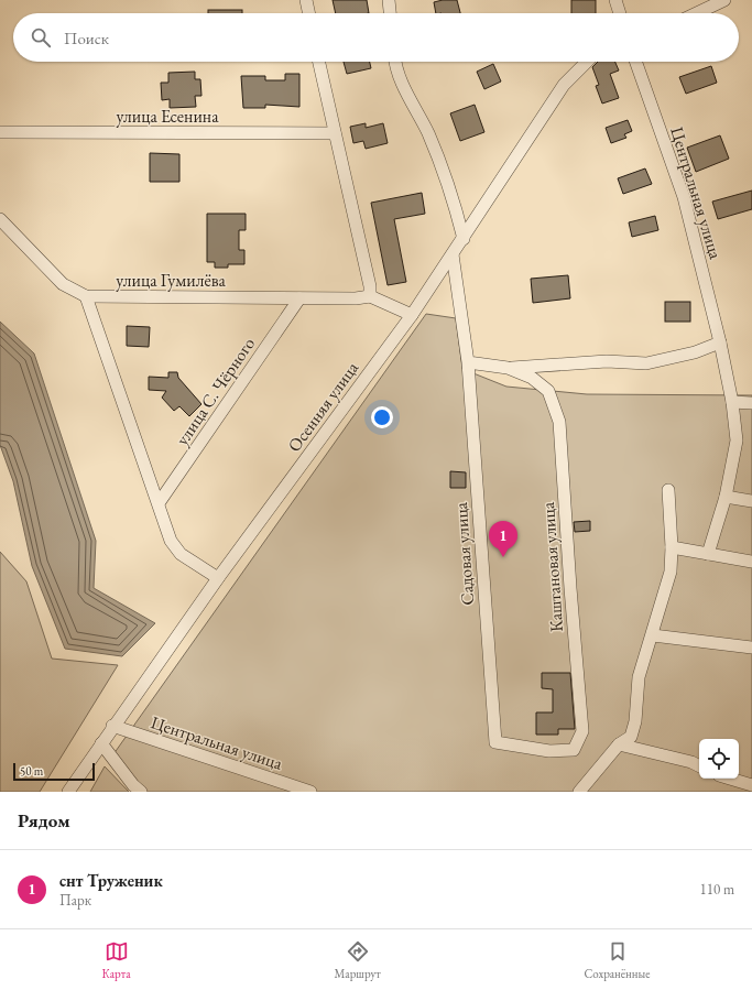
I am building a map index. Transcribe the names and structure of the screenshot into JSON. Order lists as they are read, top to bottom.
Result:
{
  "streets": {
    "street": [
      "улица Есенина",
      "Центральная улица",
      "улица Гумилёва",
      "улица С. Чёрного",
      "Осенняя улица",
      "Садовая улица",
      "Каштановая улица"
    ]
  },
  "crossings": [
    ["Центральная улица", "Осенняя улица"],
    ["улица Гумилёва", "улица С. Чёрного"],
    ["Садовая улица", "Каштановая улица"]
  ],
  "scale_bar": "50 m",
  "page": {
    "search": "Поиск",
    "pins": "1",
    "scale": "50 m",
    "heading": "Рядом",
    "list": [
      {
        "mark": "1",
        "name": "снт Труженик",
        "note": "Парк",
        "value": "110 m"
      }
    ],
    "nav": ["Карта", "Маршрут", "Сохранённые"]
  }
}
